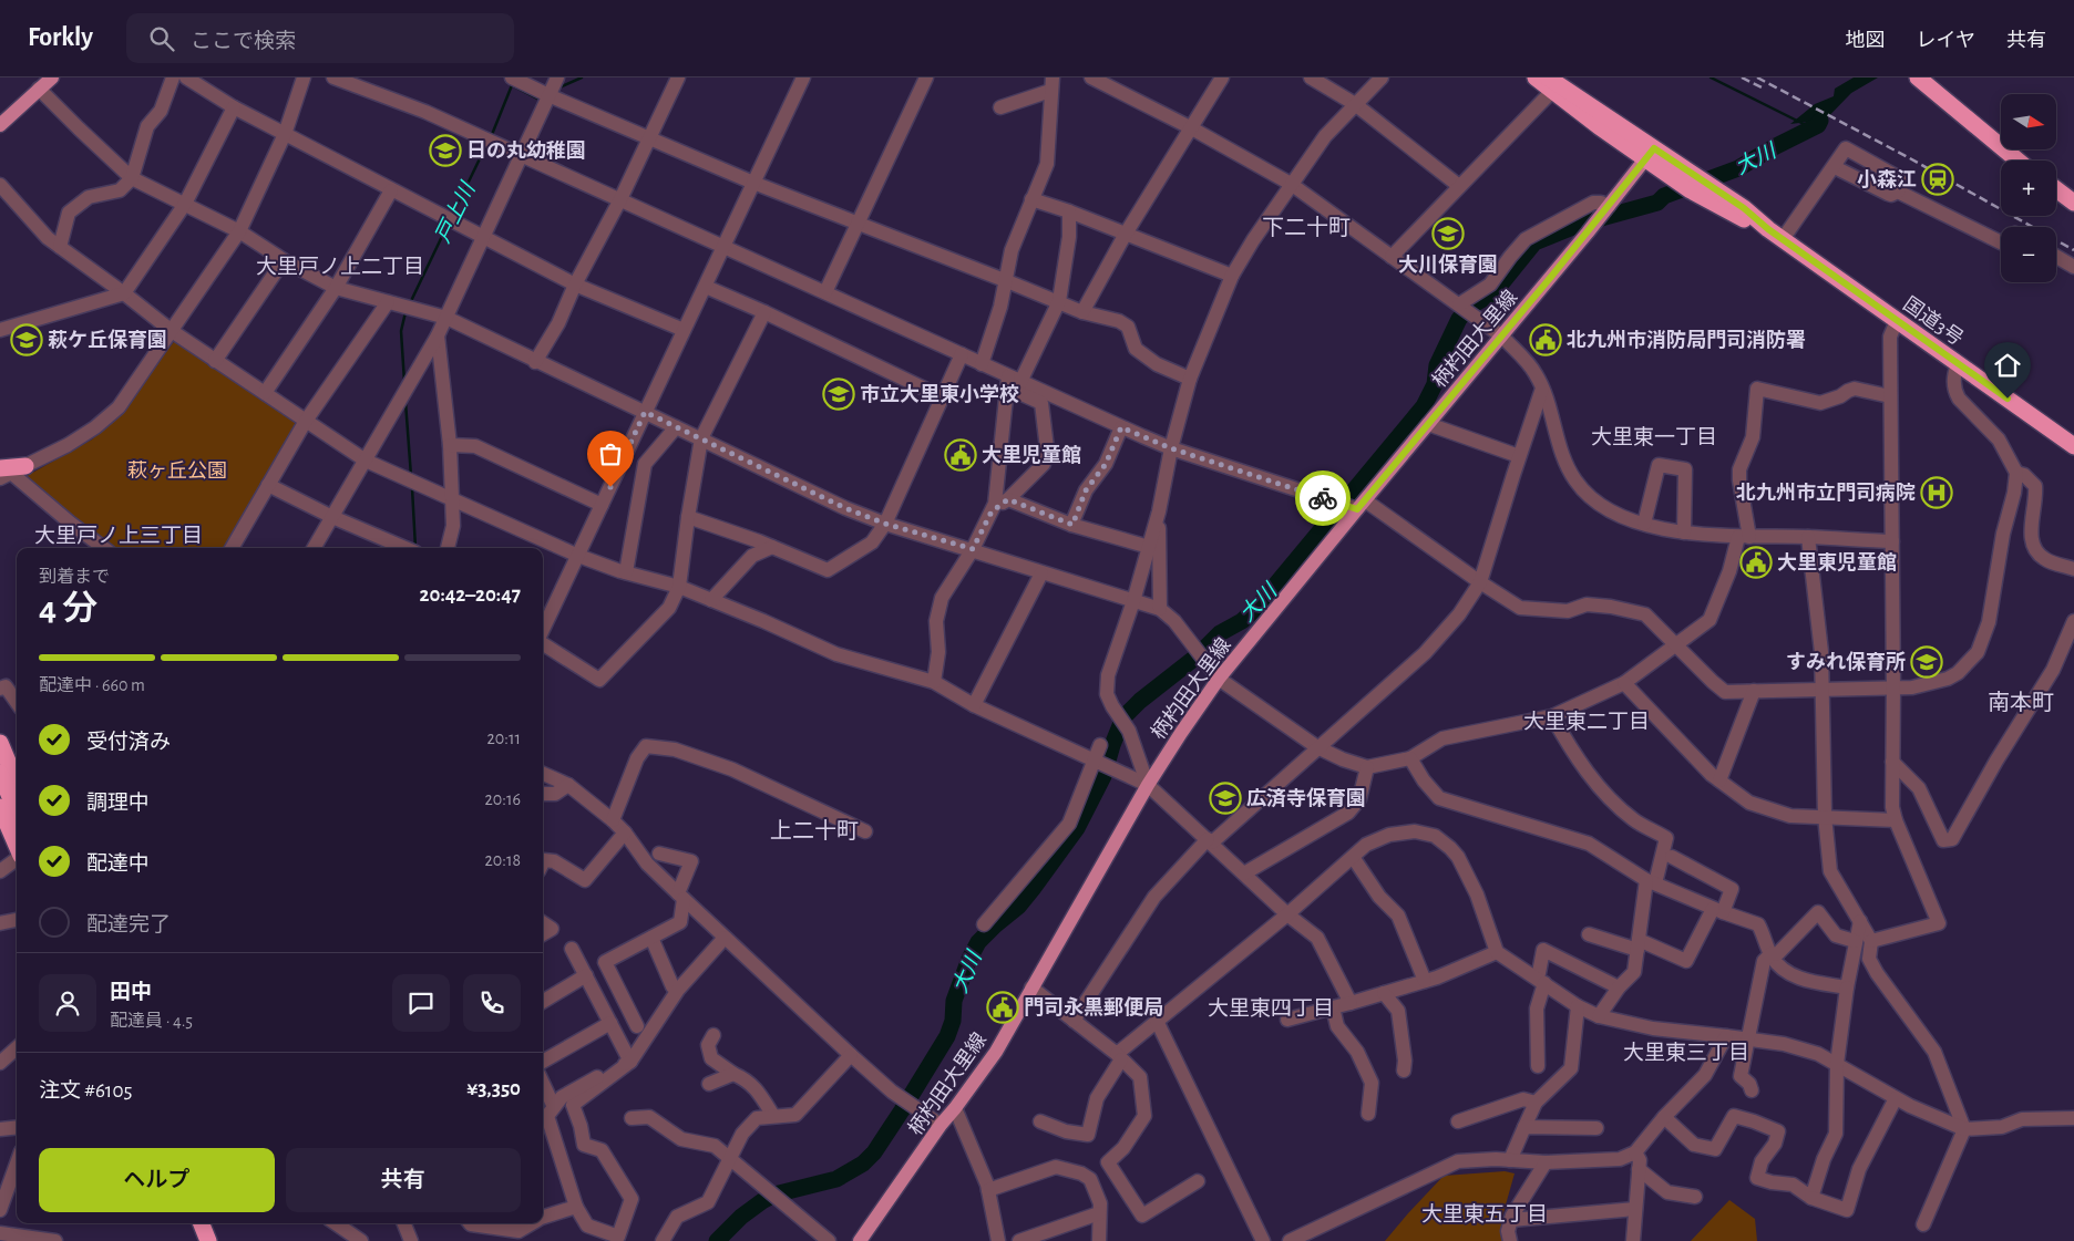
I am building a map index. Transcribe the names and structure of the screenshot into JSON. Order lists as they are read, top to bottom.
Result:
{
  "streets": {
    "highway": ["国道3号"],
    "main road": ["柄杓田大里線"]
  },
  "crossings": [
    ["国道3号", "柄杓田大里線"]
  ],
  "districts": [
    "下二十町",
    "大里戸ノ上二丁目",
    "大里東一丁目",
    "大里戸ノ上三丁目",
    "南本町",
    "大里東二丁目",
    "上二十町",
    "大里東四丁目",
    "大里東三丁目",
    "大里東五丁目"
  ],
  "water": ["大川", "戸上川"],
  "parks": ["萩ヶ丘公園"],
  "places": {
    "school or university": [
      "日の丸幼稚園",
      "大川保育園",
      "萩ケ丘保育園",
      "市立大里東小学校",
      "すみれ保育所",
      "広済寺保育園"
    ],
    "station": ["小森江"],
    "public building": [
      "北九州市消防局門司消防署",
      "大里児童館",
      "大里東児童館",
      "門司永黒郵便局"
    ],
    "hospital": ["北九州市立門司病院"]
  },
  "north": "right",
  "page": {
    "header": "Forkly",
    "search": "ここで検索",
    "nav": ["地図", "レイヤ", "共有"],
    "map_buttons": ["+", "−"],
    "heading": ["4 分", "到着まで", "20:42–20:47"],
    "panel": [
      "田中",
      "配達員 · 4.5",
      "注文 #6105",
      "¥3,350"
    ],
    "bar": "配達中 · 660 m",
    "list": [
      ["受付済み", "20:11"],
      ["調理中", "20:16"],
      ["配達中", "20:18"],
      "配達完了"
    ],
    "buttons": ["ヘルプ", "共有"]
  }
}
